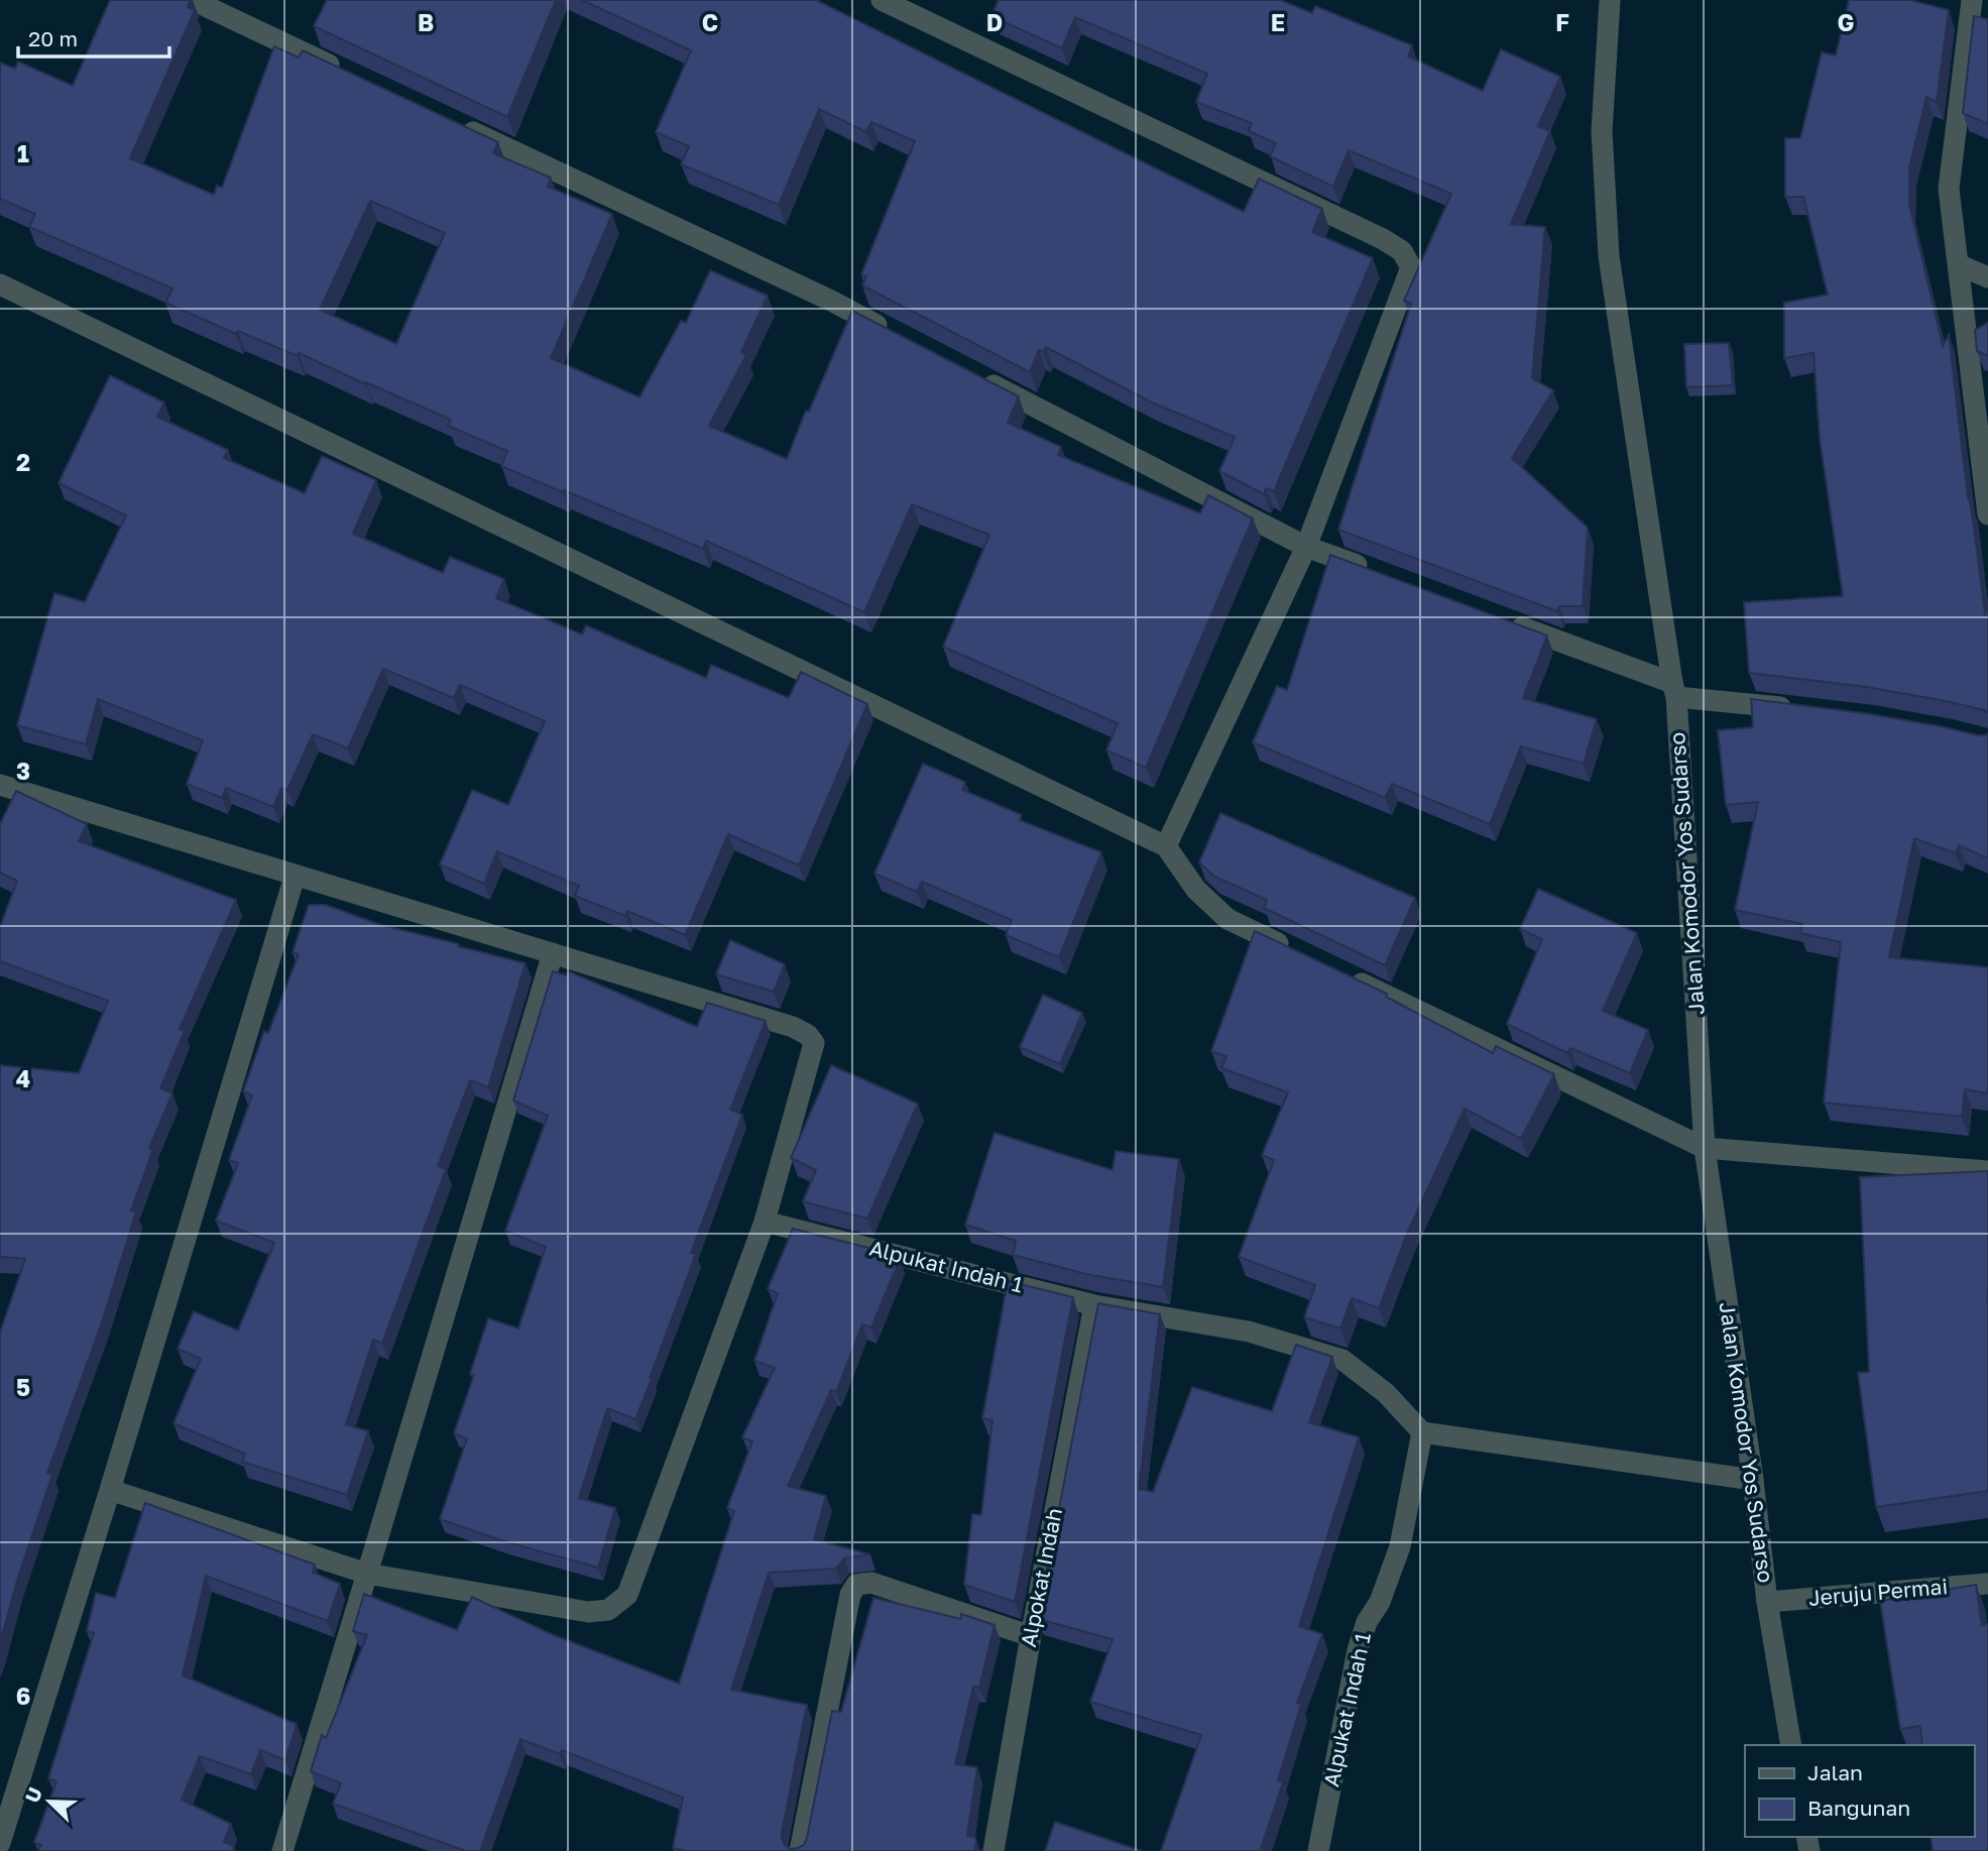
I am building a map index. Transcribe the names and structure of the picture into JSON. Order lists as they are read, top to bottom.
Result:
{
  "streets": {
    "street": [
      "Jalan Komodor Yos Sudarso",
      "Alpukat Indah 1",
      "Alpokat Indah",
      "Jeruju Permai"
    ]
  },
  "crossings": [
    ["Jalan Komodor Yos Sudarso", "Jeruju Permai"],
    ["Alpukat Indah 1", "Alpokat Indah"]
  ],
  "legend": ["Jalan", "Bangunan"],
  "scale_bar": "20 m",
  "north": "top left",
  "grid": {
    "columns": [
      "B",
      "C",
      "D",
      "E",
      "F",
      "G"
    ],
    "rows": [
      "1",
      "2",
      "3",
      "4",
      "5",
      "6"
    ]
  }
}
